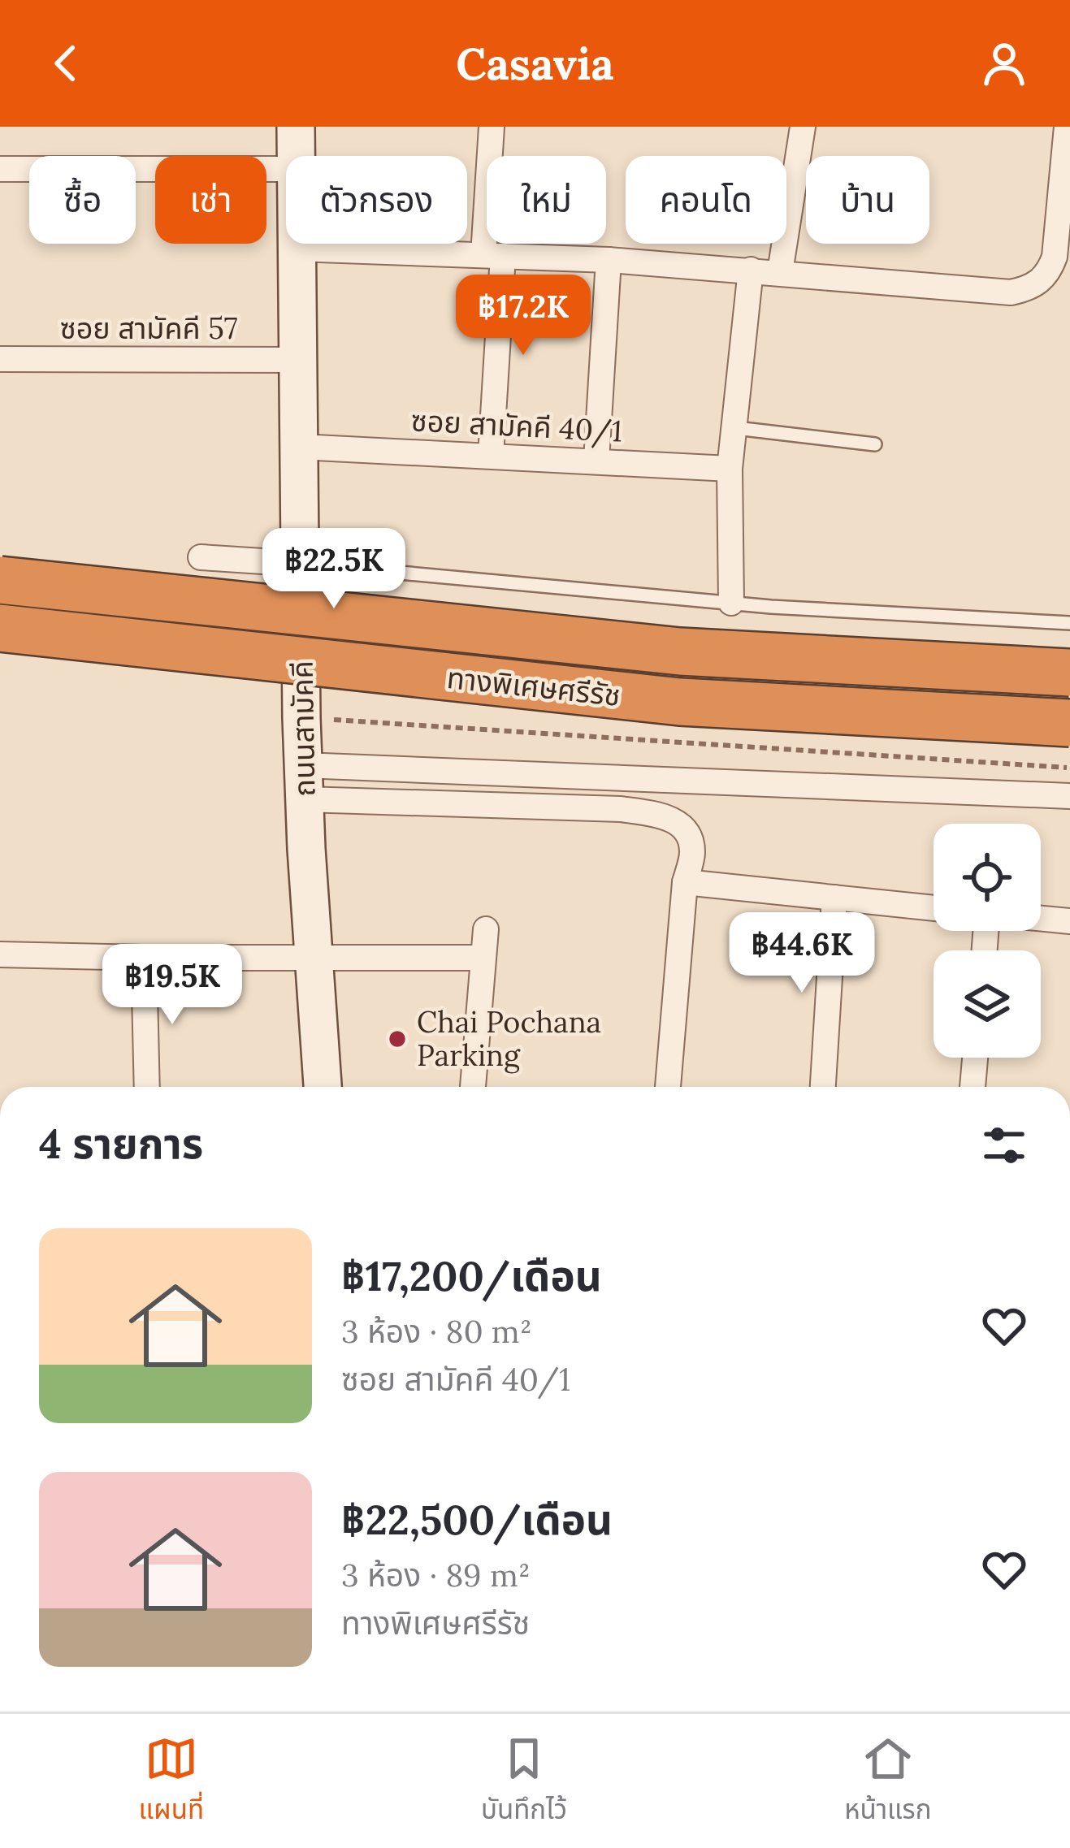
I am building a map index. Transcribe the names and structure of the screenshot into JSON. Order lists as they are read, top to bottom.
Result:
{
  "streets": {
    "highway": ["ทางพิเศษศรีรัช"],
    "main road": ["ถนนสามัคคี"],
    "street": ["ซอย สามัคคี 57", "ซอย สามัคคี 40/1"]
  },
  "crossings": [
    ["ซอย สามัคคี 57", "ถนนสามัคคี"],
    ["ซอย สามัคคี 40/1", "ถนนสามัคคี"]
  ],
  "places": ["Chai Pochana Parking"],
  "page": {
    "header": "Casavia",
    "chip": [
      "ซื้อ",
      "เช่า",
      "ตัวกรอง",
      "ใหม่",
      "คอนโด",
      "บ้าน"
    ],
    "price": [
      "฿17.2K",
      "฿22.5K",
      "฿44.6K",
      "฿19.5K"
    ],
    "heading": "4 รายการ",
    "list": [
      {
        "name": "฿17,200/เดือน",
        "note": "3 ห้อง · 80 m² · ซอย สามัคคี 40/1"
      },
      {
        "name": "฿22,500/เดือน",
        "note": "3 ห้อง · 89 m² · ทางพิเศษศรีรัช"
      }
    ],
    "tabs": ["แผนที่", "บันทึกไว้", "หน้าแรก"]
  }
}
